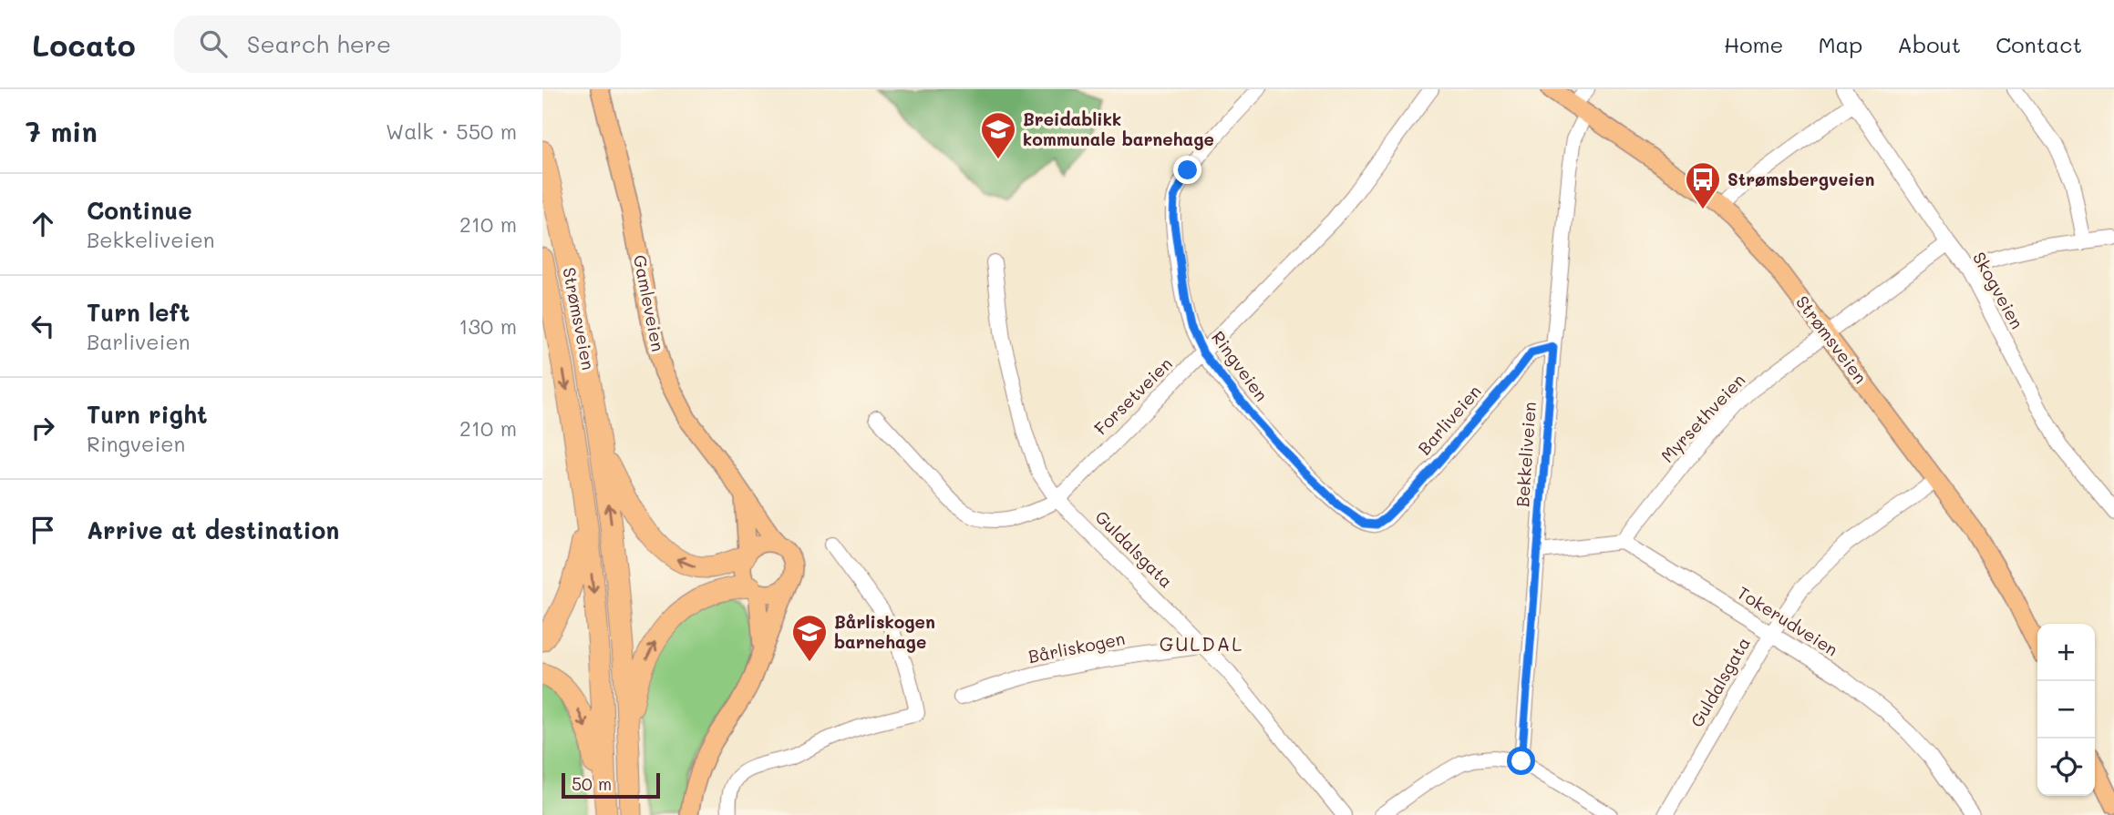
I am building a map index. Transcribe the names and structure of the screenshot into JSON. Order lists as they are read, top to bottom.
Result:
{
  "streets": {
    "highway": ["Strømsveien"],
    "main road": ["Gamleveien"],
    "street": [
      "Skogveien",
      "Ringveien",
      "Forsetveien",
      "Myrsethveien",
      "Barliveien",
      "Bekkeliveien",
      "Guldalsgata",
      "Tokerudveien",
      "Bårliskogen"
    ]
  },
  "crossings": [
    ["Skogveien", "Myrsethveien"],
    ["Strømsveien", "Myrsethveien"],
    ["Strømsveien", "Bekkeliveien"],
    ["Strømsveien", "Guldalsgata"],
    ["Ringveien", "Forsetveien"],
    ["Ringveien", "Barliveien"],
    ["Forsetveien", "Guldalsgata"],
    ["Myrsethveien", "Tokerudveien"],
    ["Barliveien", "Bekkeliveien"],
    ["Guldalsgata", "Tokerudveien"],
    ["Guldalsgata", "Bårliskogen"]
  ],
  "districts": ["GULDAL"],
  "places": {
    "school or university": ["Breidablikk kommunale barnehage", "Bårliskogen barnehage"],
    "bus stop": ["Strømsbergveien"]
  },
  "scale_bar": "50 m",
  "page": {
    "header": "Locato",
    "search": "Search here",
    "nav": [
      "Home",
      "Map",
      "About",
      "Contact"
    ],
    "heading": ["7 min", "Walk · 550 m"],
    "list": [
      ["Continue", "Bekkeliveien", "210 m"],
      ["Turn left", "Barliveien", "130 m"],
      ["Turn right", "Ringveien", "210 m"],
      "Arrive at destination"
    ],
    "map_buttons": ["+", "−"],
    "scale": "50 m"
  }
}
